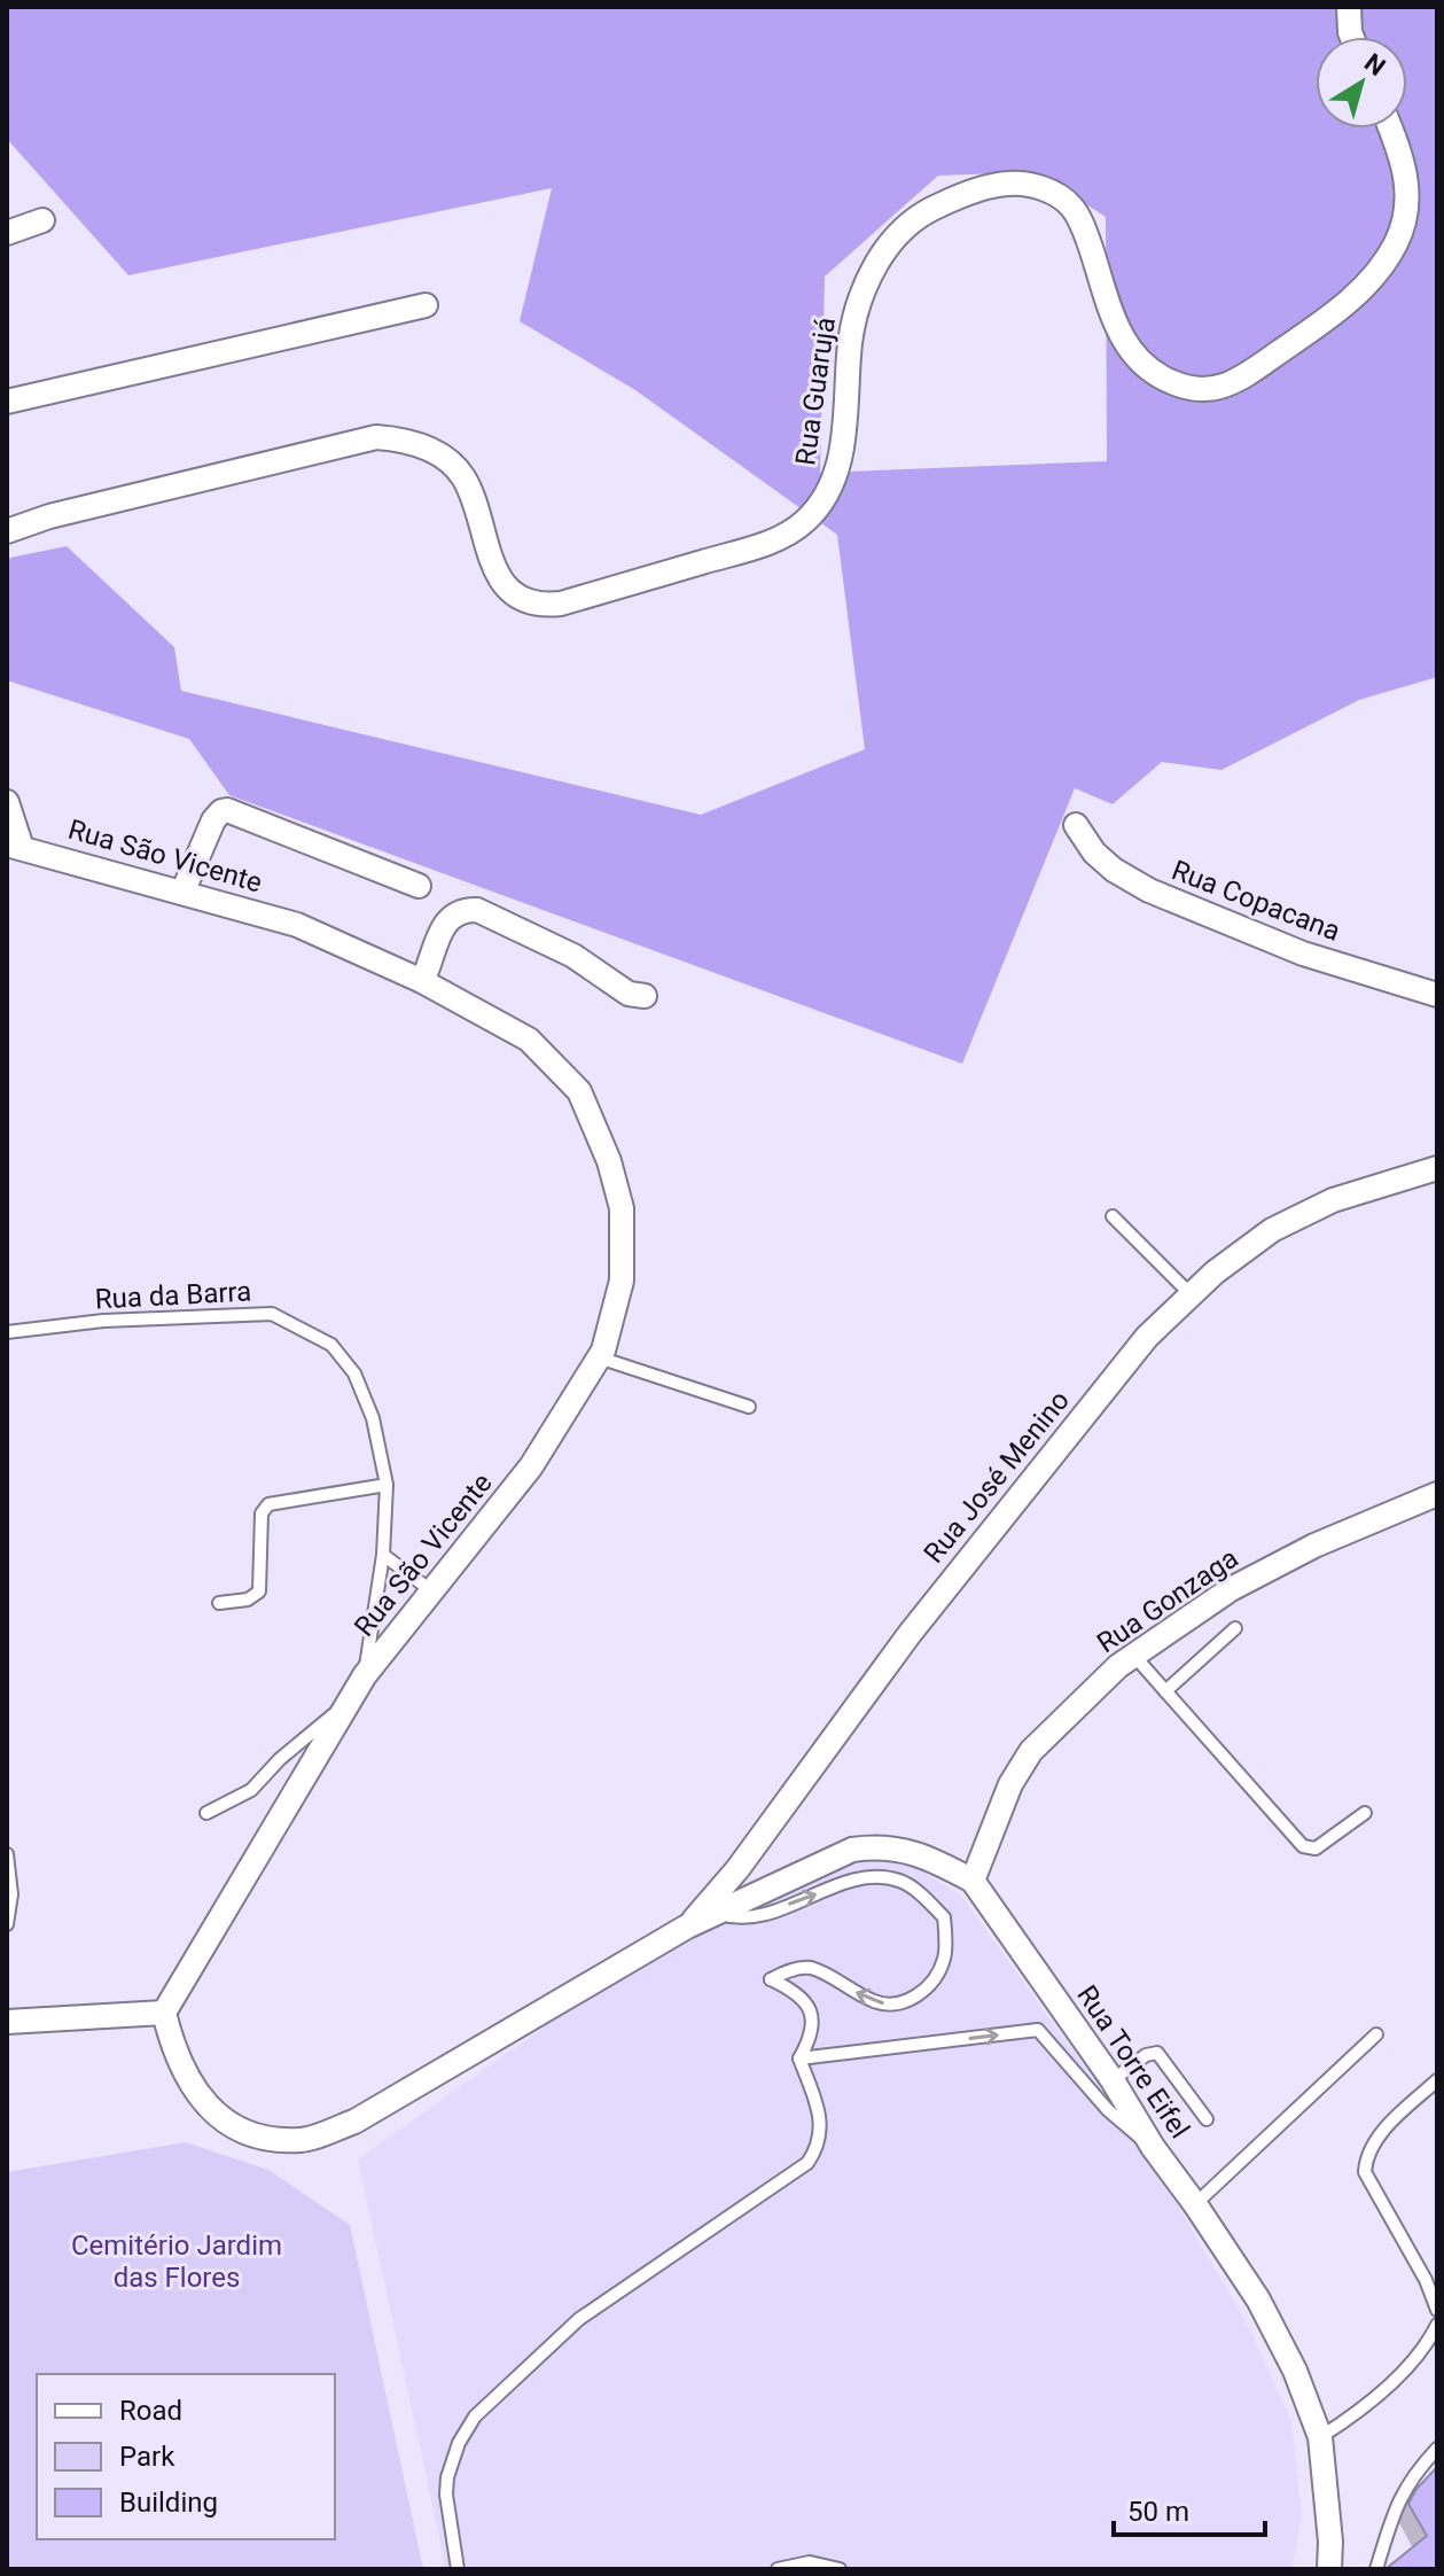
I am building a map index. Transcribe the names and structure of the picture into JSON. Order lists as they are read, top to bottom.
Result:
{
  "streets": {
    "street": [
      "Rua Guarujá",
      "Rua São Vicente",
      "Rua Copacana",
      "Rua José Menino",
      "Rua Gonzaga",
      "Rua Torre Eifel"
    ],
    "lane": ["Rua da Barra"]
  },
  "crossings": [
    ["Rua São Vicente", "Rua da Barra"],
    ["Rua José Menino", "Rua Torre Eifel"],
    ["Rua Gonzaga", "Rua Torre Eifel"]
  ],
  "parks": ["Cemitério Jardim das Flores"],
  "legend": ["Road", "Park", "Building"],
  "scale_bar": "50 m",
  "north": "top right"
}
